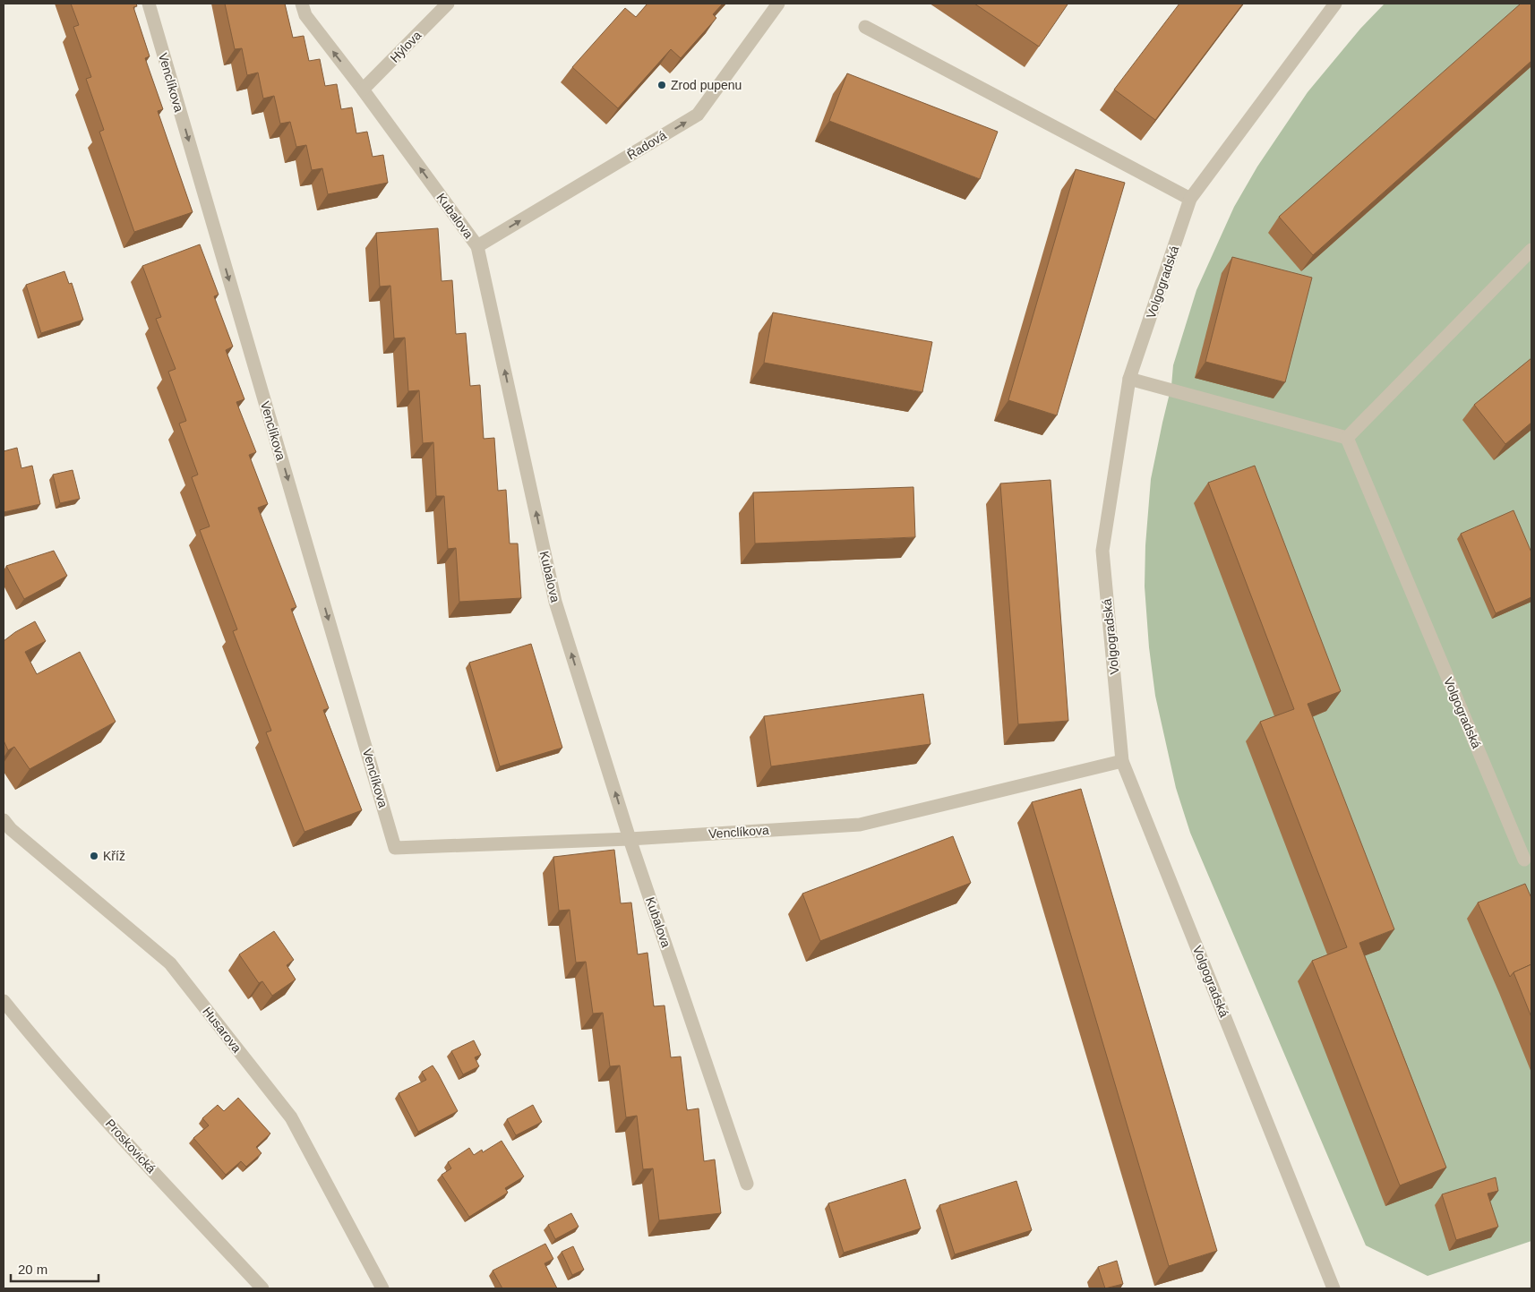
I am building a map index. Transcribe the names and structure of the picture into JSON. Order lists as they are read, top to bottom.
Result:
{
  "streets": {
    "street": [
      "Hýlova",
      "Venclíkova",
      "Řadová",
      "Kubalova",
      "Volgogradská",
      "Husarova",
      "Proskovická"
    ]
  },
  "crossings": [
    ["Hýlova", "Kubalova"],
    ["Venclíkova", "Kubalova"],
    ["Venclíkova", "Volgogradská"],
    ["Řadová", "Kubalova"]
  ],
  "one_way": ["Venclíkova", "Řadová", "Kubalova"],
  "places": ["Zrod pupenu", "Kříž"],
  "scale_bar": "20 m"
}
